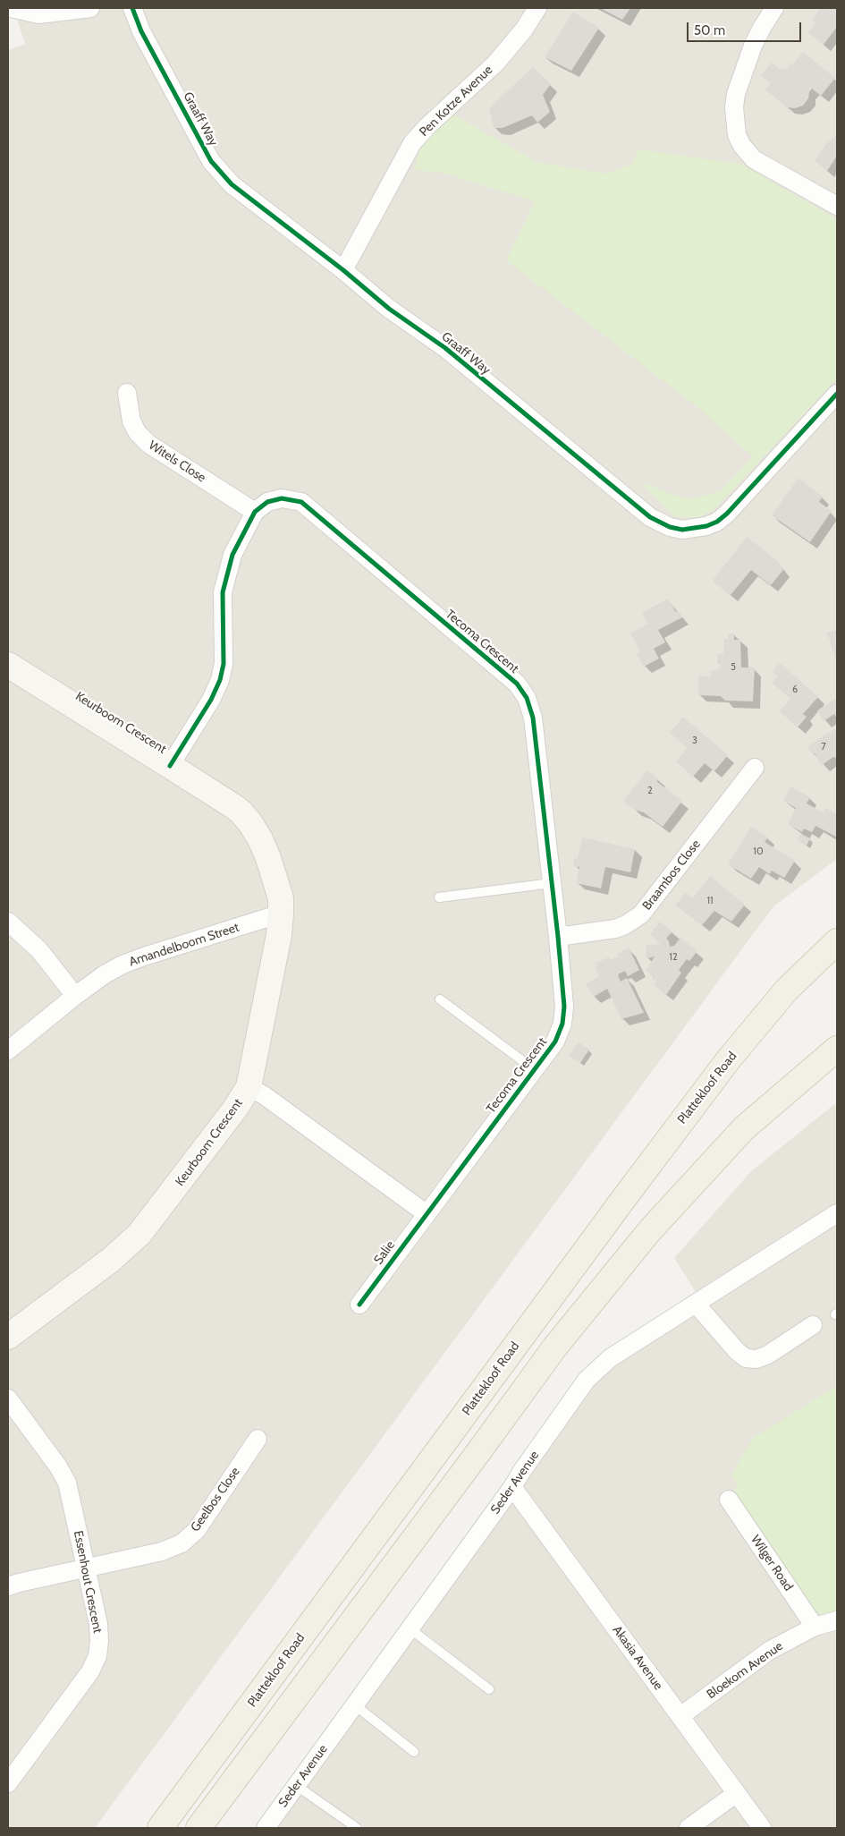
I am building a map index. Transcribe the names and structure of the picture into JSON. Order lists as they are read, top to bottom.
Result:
{
  "streets": {
    "main road": ["Plattekloof Road"],
    "street": [
      "Pen Kotze Avenue",
      "Graaff Way",
      "Witels Close",
      "Tecoma Crescent",
      "Keurboom Crescent",
      "Braambos Close",
      "Amandelboom Street",
      "Salie",
      "Seder Avenue",
      "Geelbos Close",
      "Wilger Road",
      "Essenhout Crescent",
      "Akasia Avenue",
      "Bloekom Avenue"
    ]
  },
  "crossings": [
    ["Pen Kotze Avenue", "Graaff Way"],
    ["Witels Close", "Tecoma Crescent"],
    ["Tecoma Crescent", "Braambos Close"],
    ["Tecoma Crescent", "Salie"],
    ["Keurboom Crescent", "Amandelboom Street"],
    ["Seder Avenue", "Akasia Avenue"],
    ["Geelbos Close", "Essenhout Crescent"],
    ["Wilger Road", "Bloekom Avenue"],
    ["Akasia Avenue", "Bloekom Avenue"]
  ],
  "house_numbers": [
    "5",
    "6",
    "3",
    "7",
    "2",
    "10",
    "11",
    "12"
  ],
  "scale_bar": "50 m"
}
